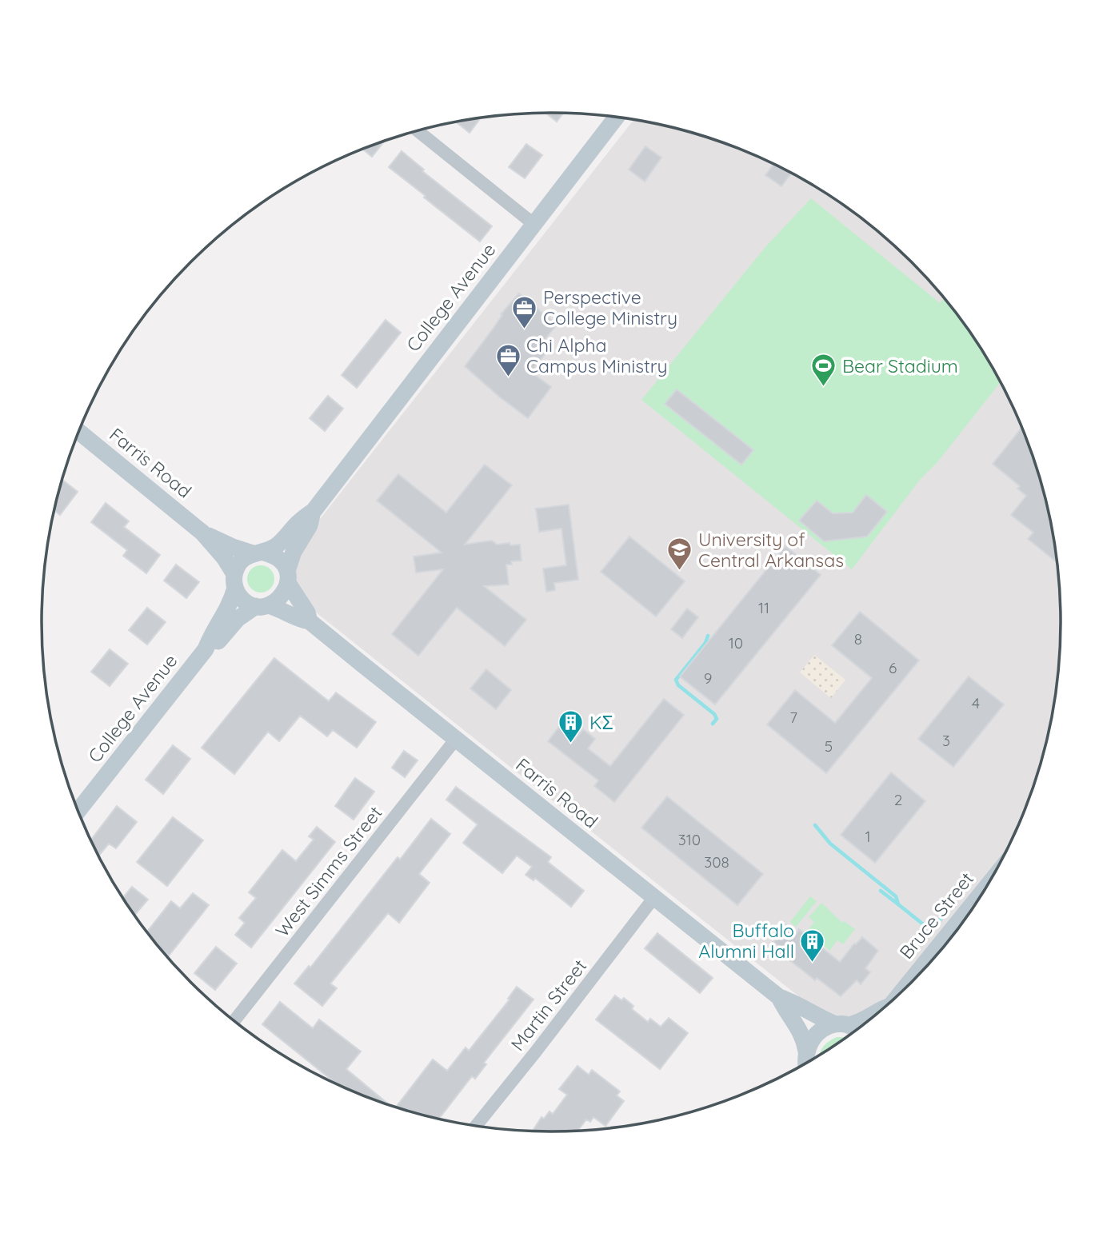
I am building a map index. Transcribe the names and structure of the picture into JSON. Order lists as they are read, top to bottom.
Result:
{
  "streets": {
    "street": [
      "College Avenue",
      "Farris Road",
      "West Simms Street",
      "Bruce Street",
      "Martin Street"
    ]
  },
  "crossings": [
    ["College Avenue", "Farris Road"],
    ["Farris Road", "West Simms Street"],
    ["Farris Road", "Bruce Street"],
    ["Farris Road", "Martin Street"]
  ],
  "places": {
    "office": ["Perspective College Ministry", "Chi Alpha Campus Ministry"],
    "sports": ["Bear Stadium"],
    "school or university": ["University of Central Arkansas"],
    "building": ["KΣ", "Buffalo Alumni Hall"]
  },
  "house_numbers": [
    "11",
    "8",
    "10",
    "6",
    "9",
    "4",
    "7",
    "3",
    "5",
    "2",
    "1",
    "310",
    "308"
  ]
}
